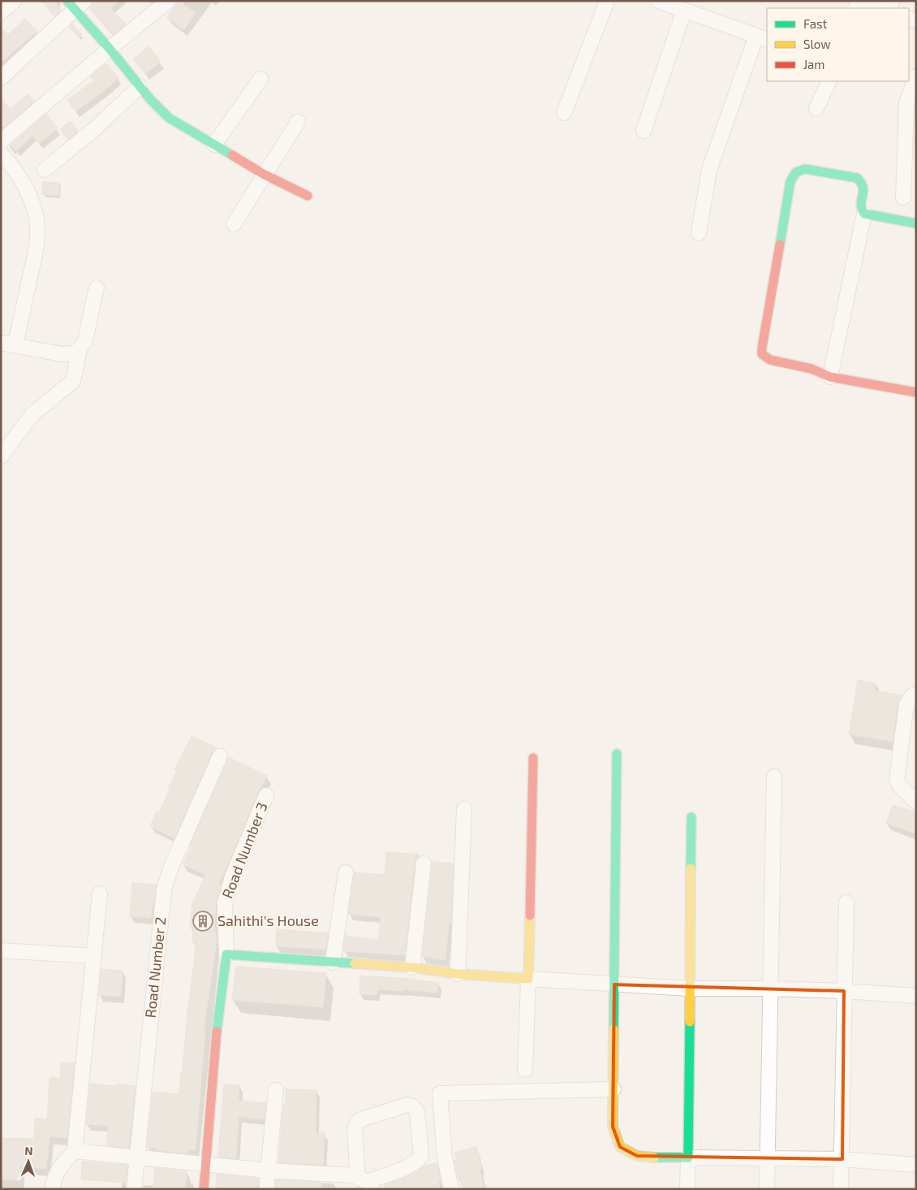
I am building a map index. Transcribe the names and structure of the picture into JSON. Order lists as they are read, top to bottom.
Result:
{
  "streets": {
    "street": ["Road Number 3", "Road Number 2"]
  },
  "places": {
    "building": ["Sahithi's House"]
  },
  "legend": ["Fast", "Slow", "Jam"],
  "north": "top"
}
